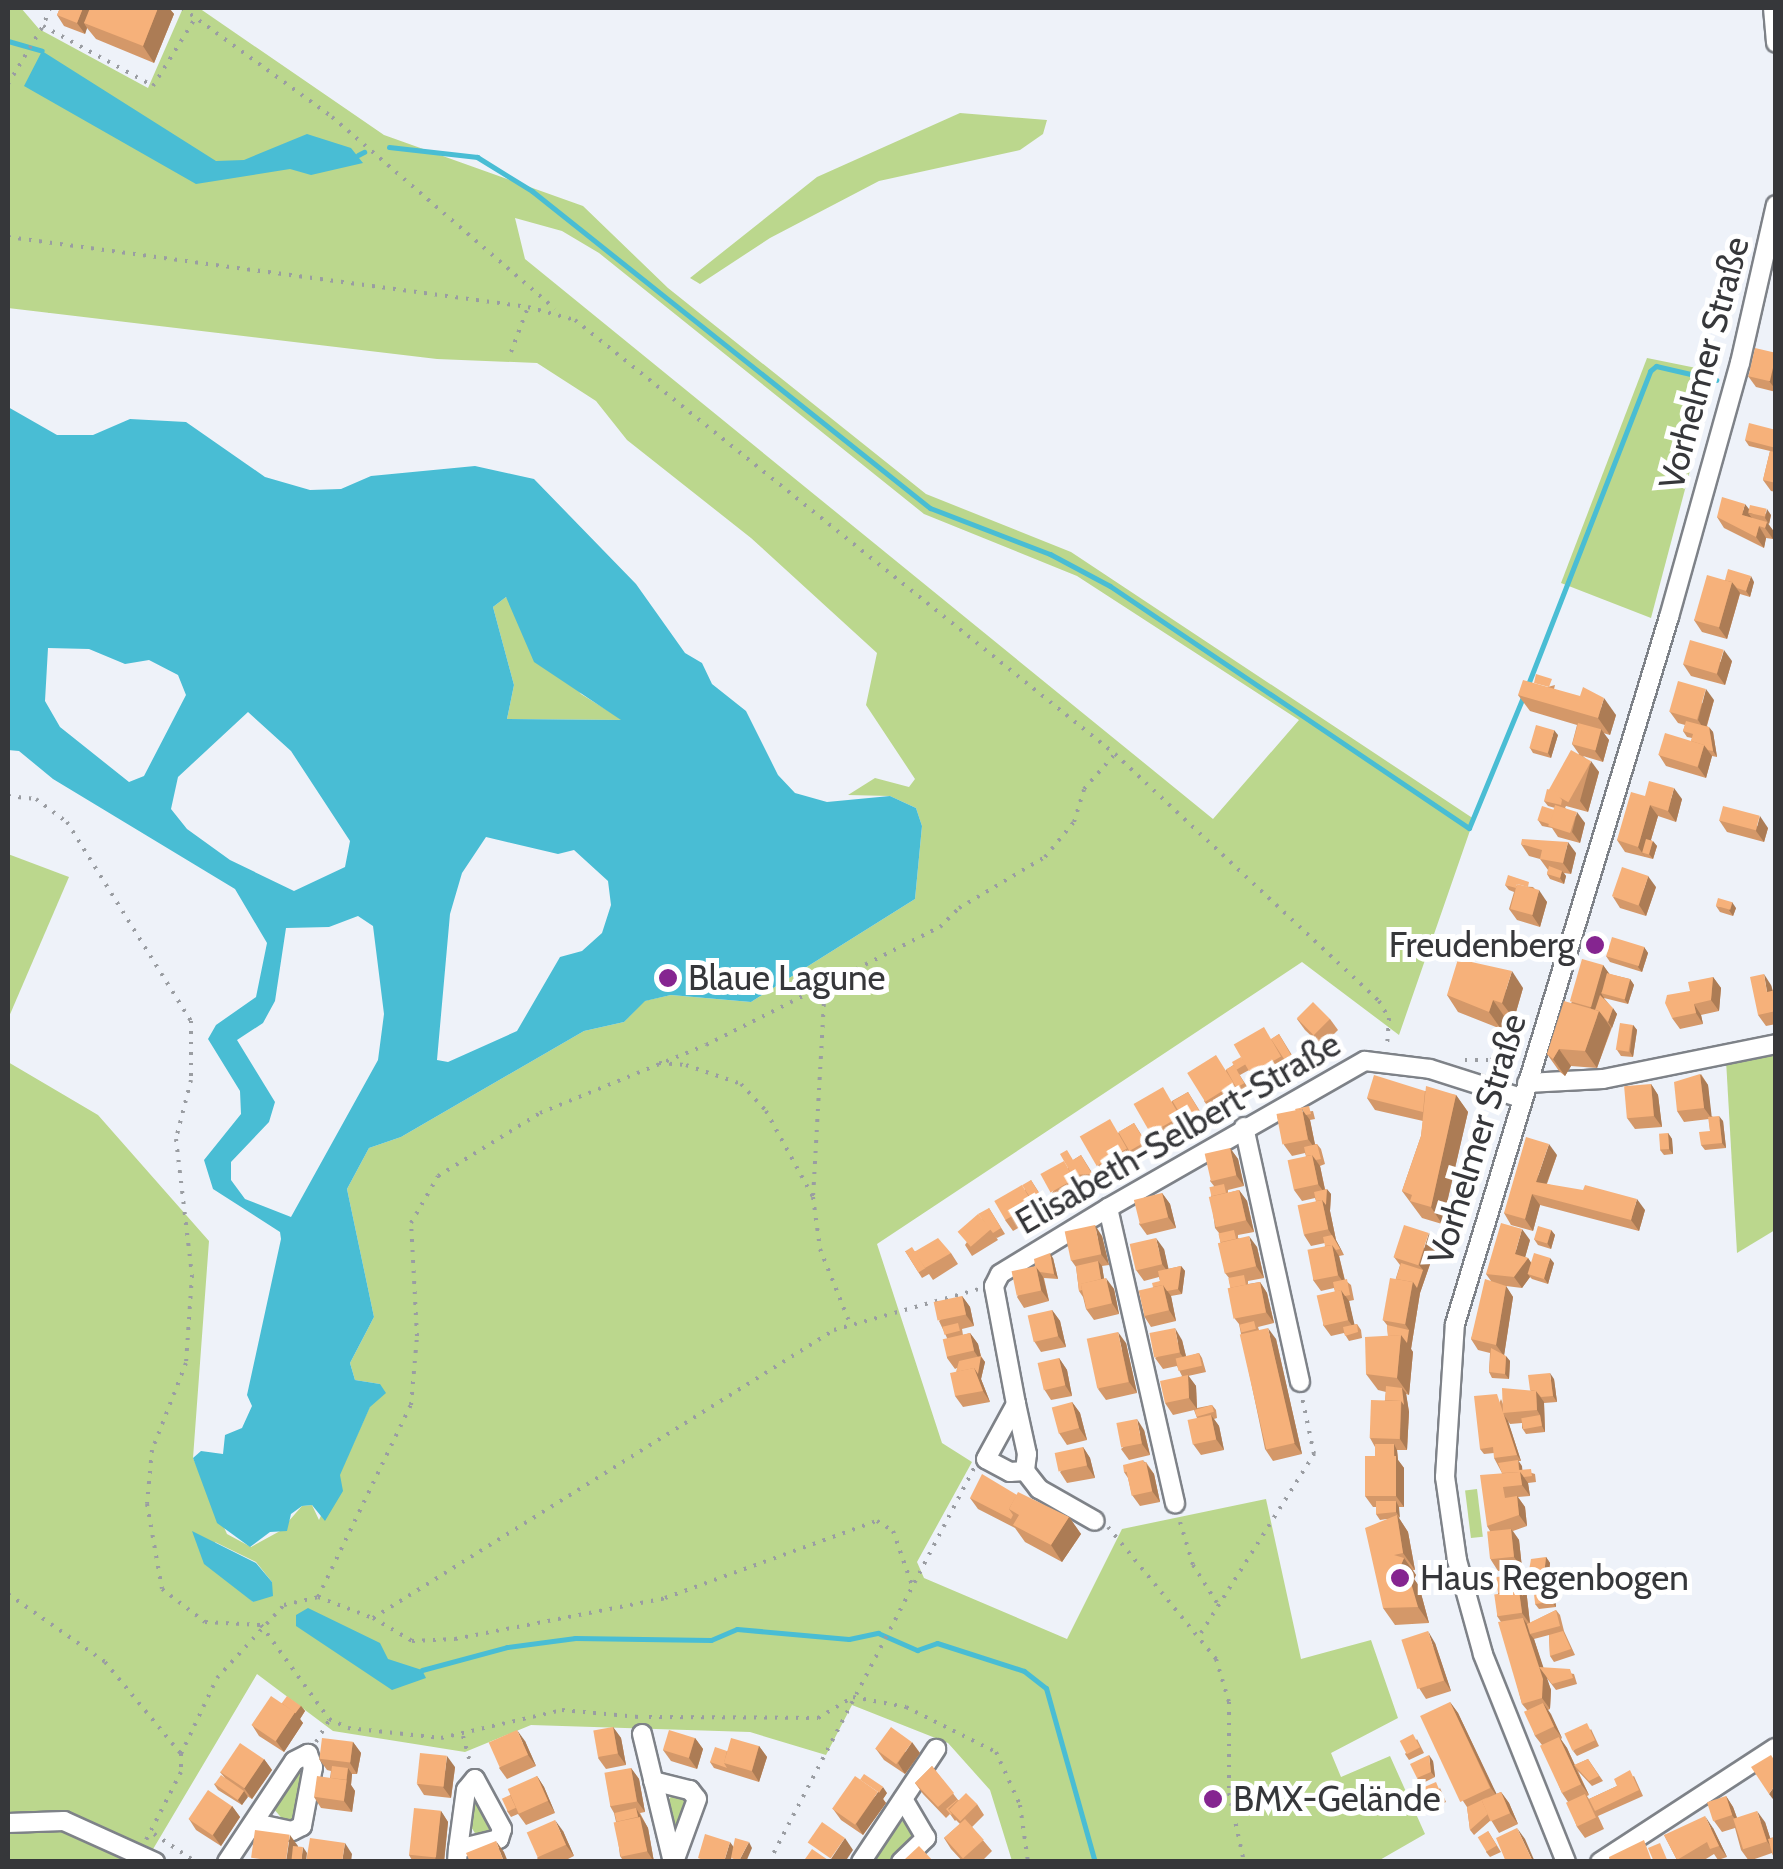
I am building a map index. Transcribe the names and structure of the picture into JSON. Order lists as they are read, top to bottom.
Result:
{
  "streets": {
    "street": ["Vorhelmer Straße", "Elisabeth-Selbert-Straße"]
  },
  "crossings": [
    ["Vorhelmer Straße", "Elisabeth-Selbert-Straße"]
  ],
  "places": [
    "Freudenberg",
    "Blaue Lagune",
    "Haus Regenbogen",
    "BMX-Gelände"
  ]
}
